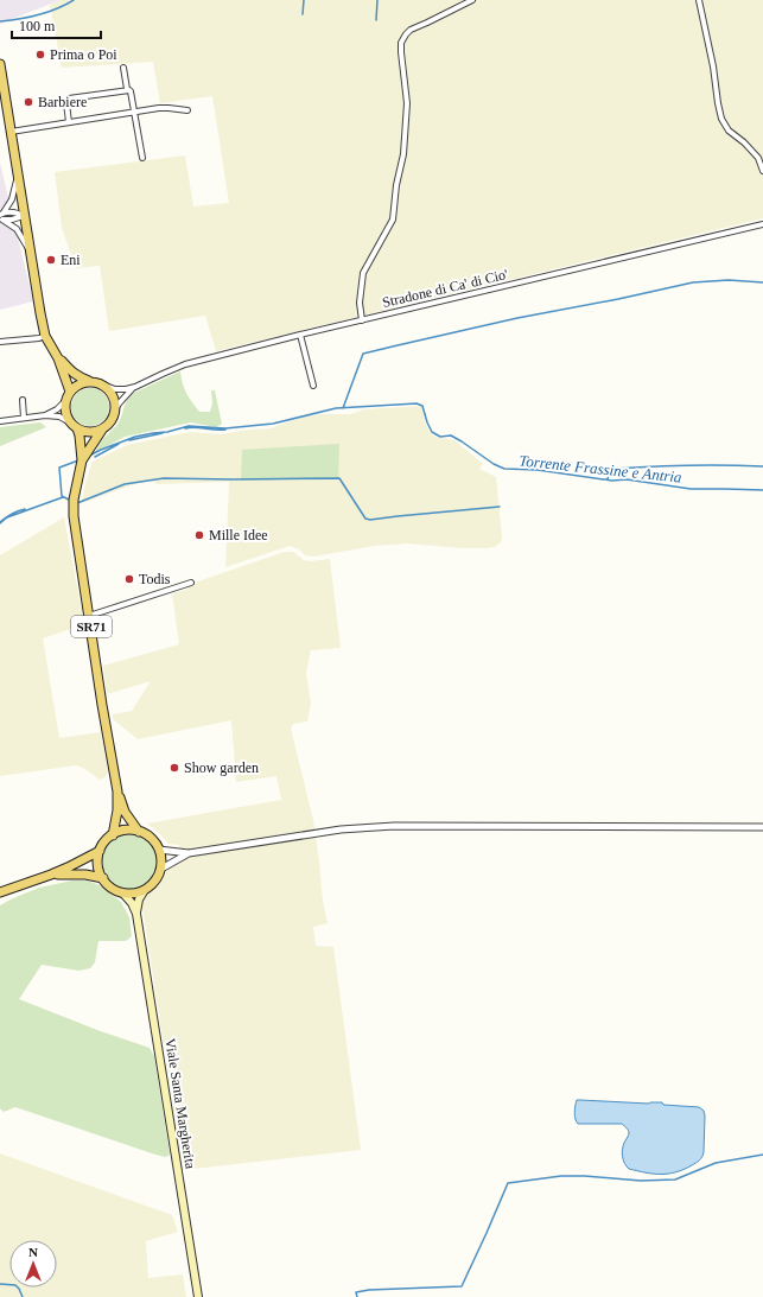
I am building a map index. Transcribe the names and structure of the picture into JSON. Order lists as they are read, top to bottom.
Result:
{
  "streets": {
    "main road": ["SR71", "Viale Santa Margherita"],
    "street": ["Stradone di Ca' di Cio'"]
  },
  "crossings": [
    ["SR71", "Viale Santa Margherita"]
  ],
  "water": ["Torrente Frassine e Antria"],
  "places": [
    "Prima o Poi",
    "Barbiere",
    "Eni",
    "Mille Idee",
    "Todis",
    "Show garden"
  ],
  "scale_bar": "100 m",
  "north": "top"
}
